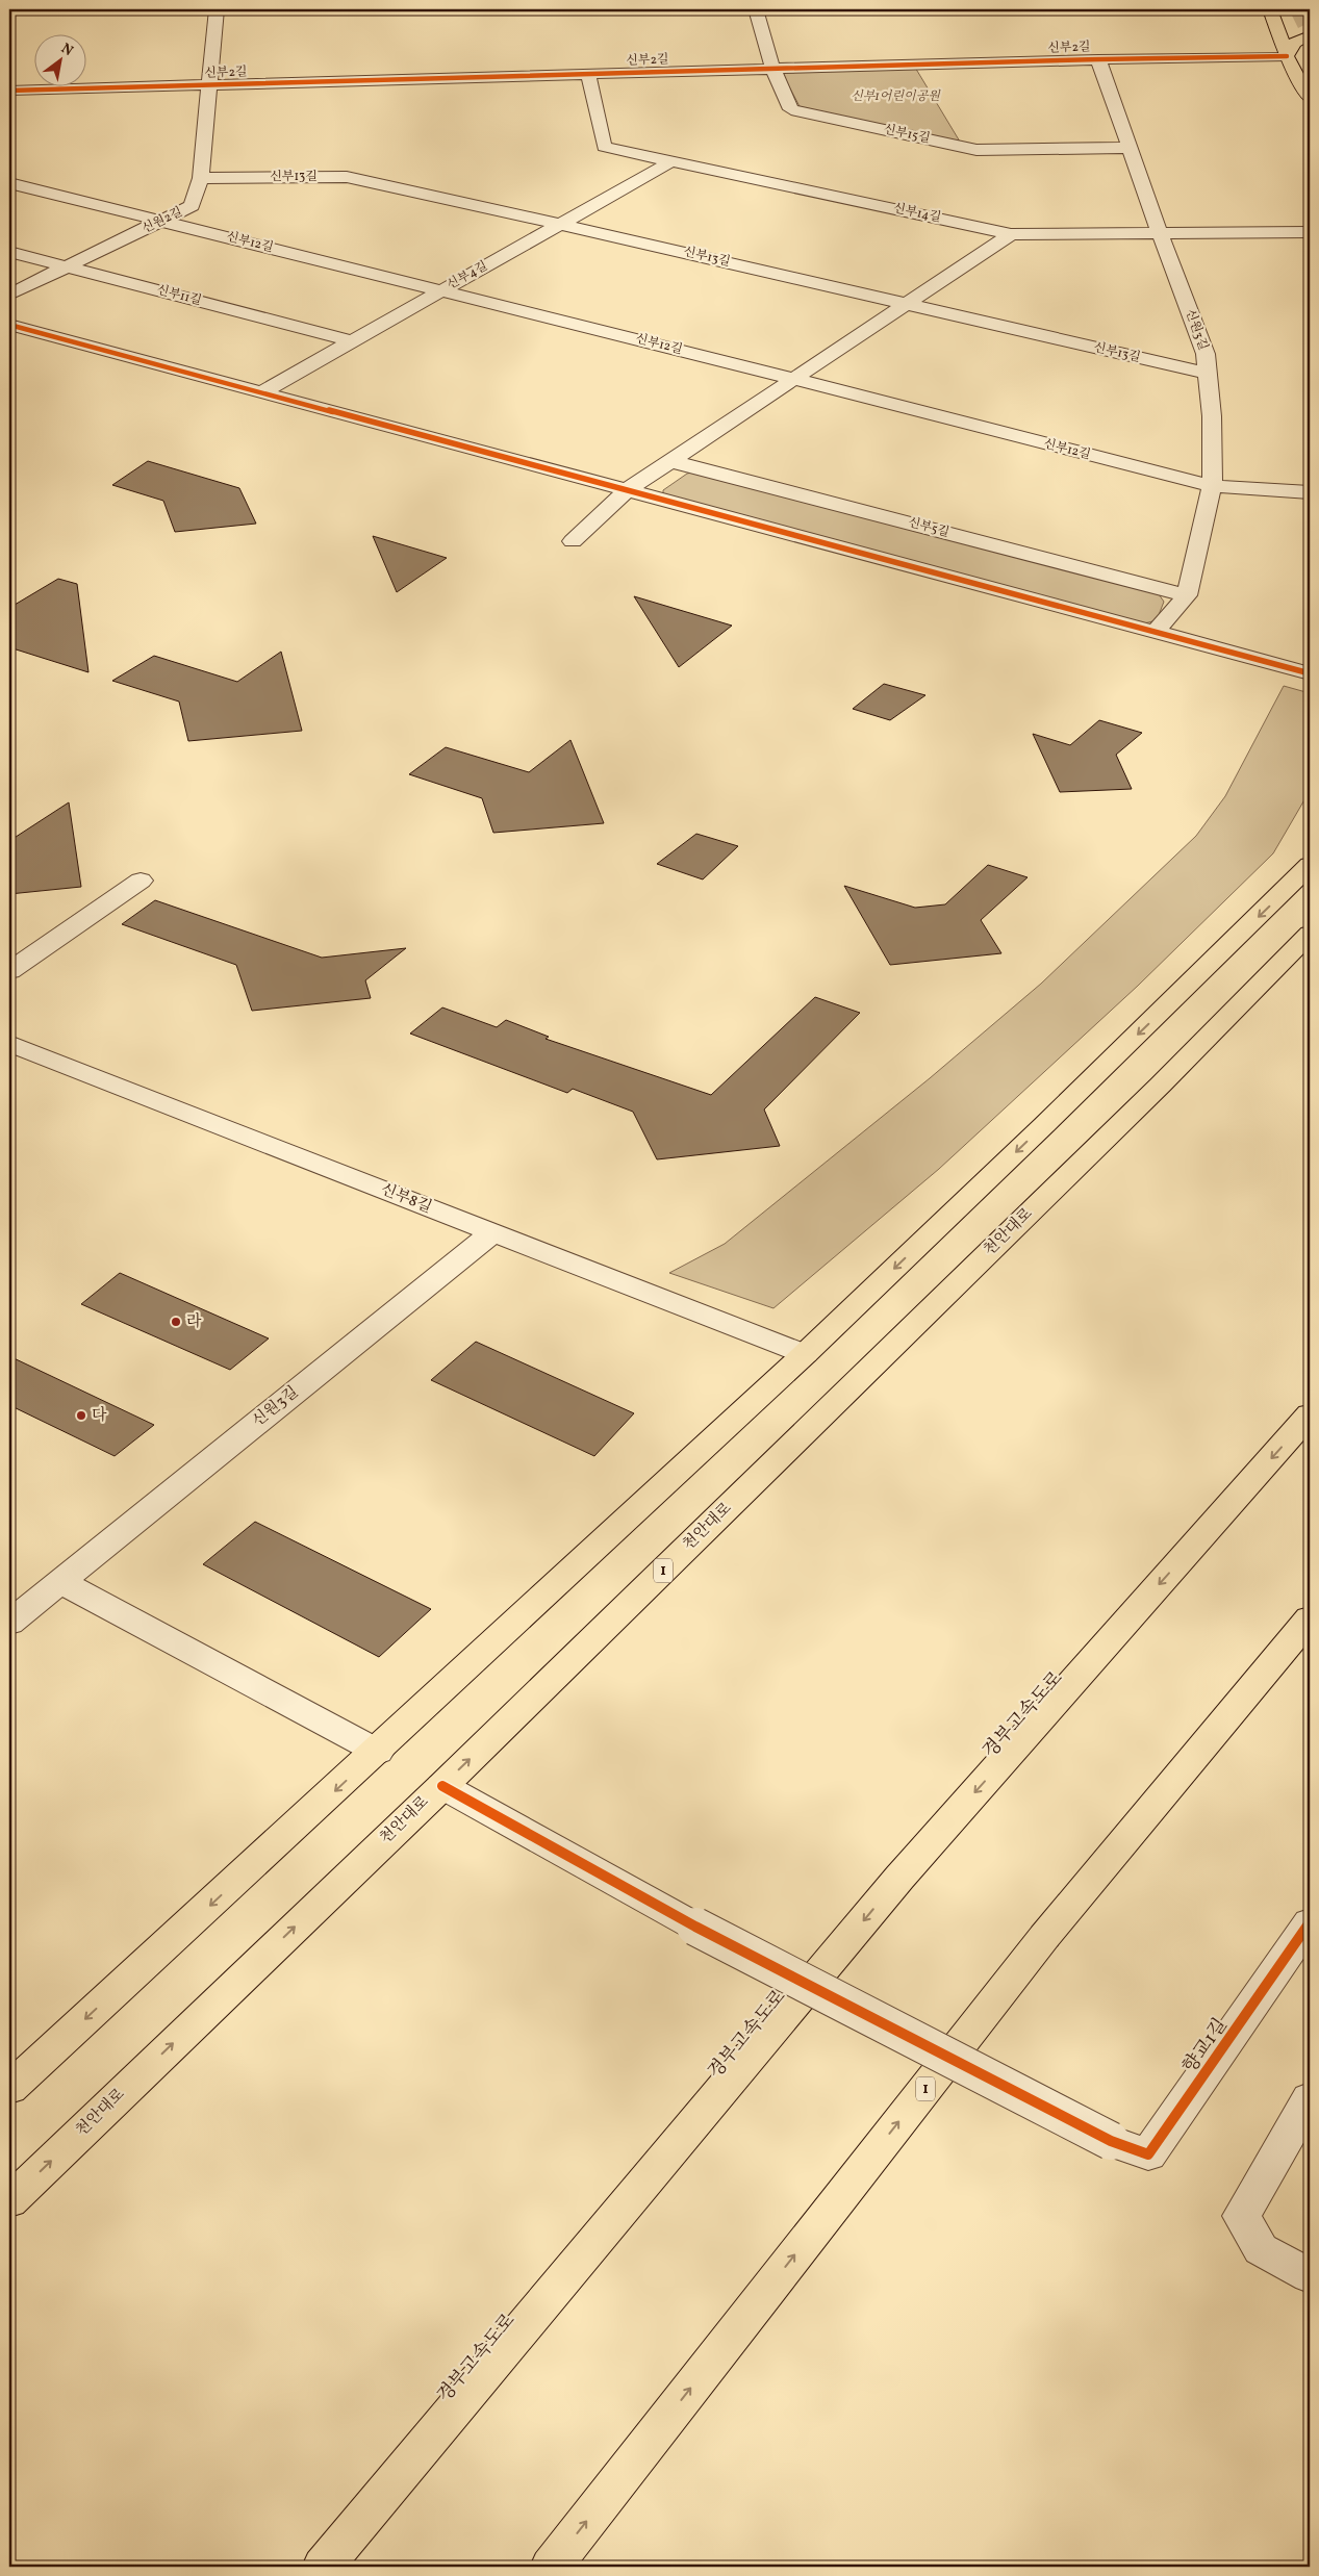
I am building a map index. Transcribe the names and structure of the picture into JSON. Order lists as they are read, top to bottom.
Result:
{
  "streets": {
    "main road": ["천안대로", "1", "경부고속도로"],
    "street": [
      "신부2길",
      "신부15길",
      "신부13길",
      "신부14길",
      "신원2길",
      "신부12길",
      "신부4길",
      "신부11길",
      "신원3길",
      "신부5길",
      "신부8길",
      "향교1길"
    ]
  },
  "crossings": [
    ["신부2길", "신부15길"],
    ["신부2길", "신부14길"],
    ["신부2길", "신원2길"],
    ["신부2길", "신원3길"],
    ["신부15길", "신원3길"],
    ["신부13길", "신원2길"],
    ["신부13길", "신부4길"],
    ["신부13길", "신원3길"],
    ["신부14길", "신부4길"],
    ["신부14길", "신원3길"],
    ["신원2길", "신부12길"],
    ["신원2길", "신부11길"],
    ["신부12길", "신부4길"],
    ["신부12길", "신원3길"],
    ["신부4길", "신부11길"],
    ["신원3길", "신부5길"],
    ["신원3길", "신부8길"],
    ["천안대로", "향교1길"]
  ],
  "parks": ["신부1어린이공원"],
  "places": ["라", "다"],
  "north": "top right"
}
